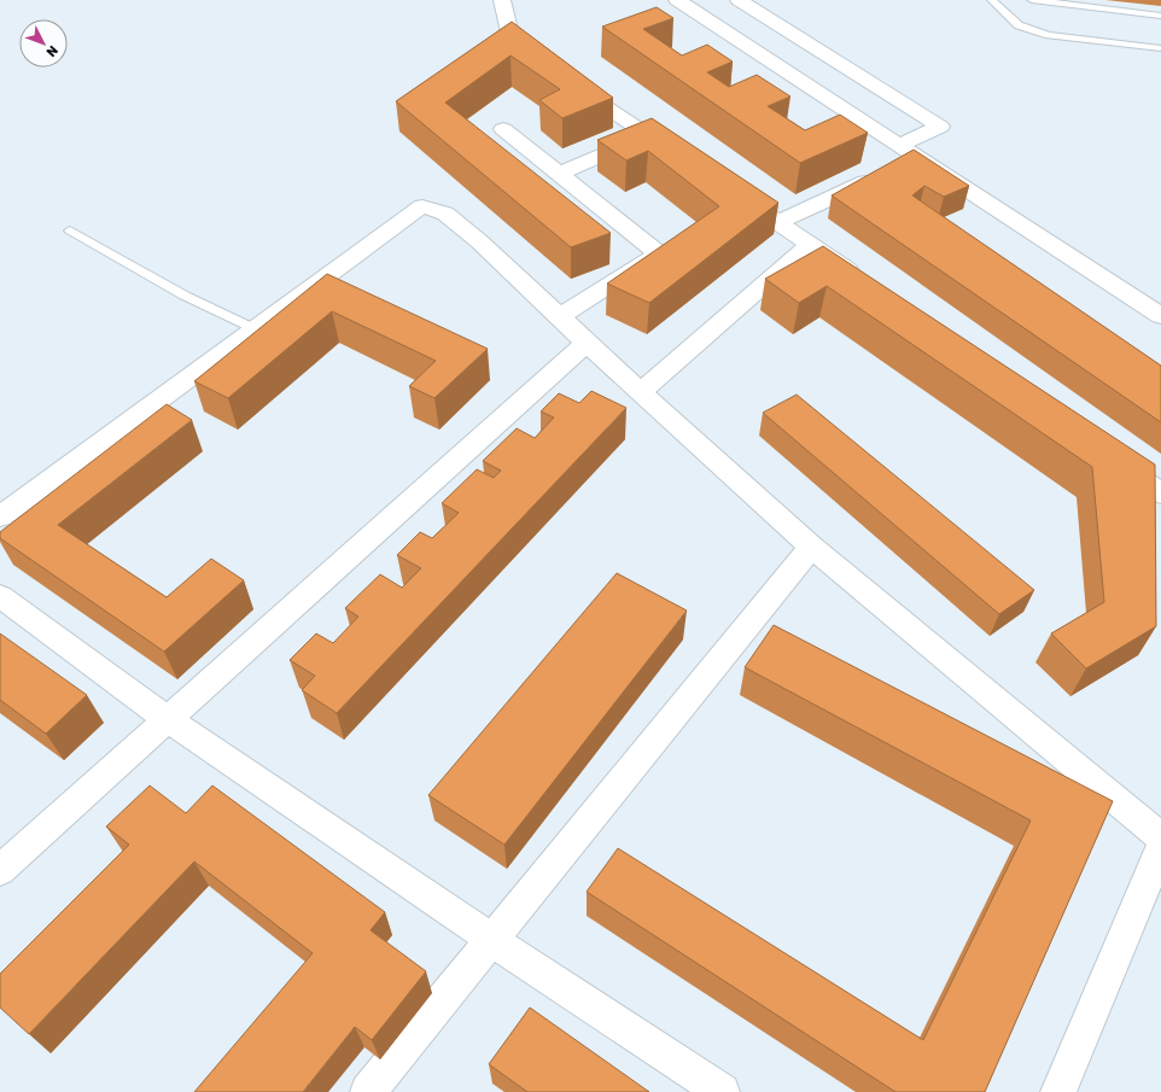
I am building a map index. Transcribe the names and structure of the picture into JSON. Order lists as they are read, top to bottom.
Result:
{
  "north": "bottom right"
}
